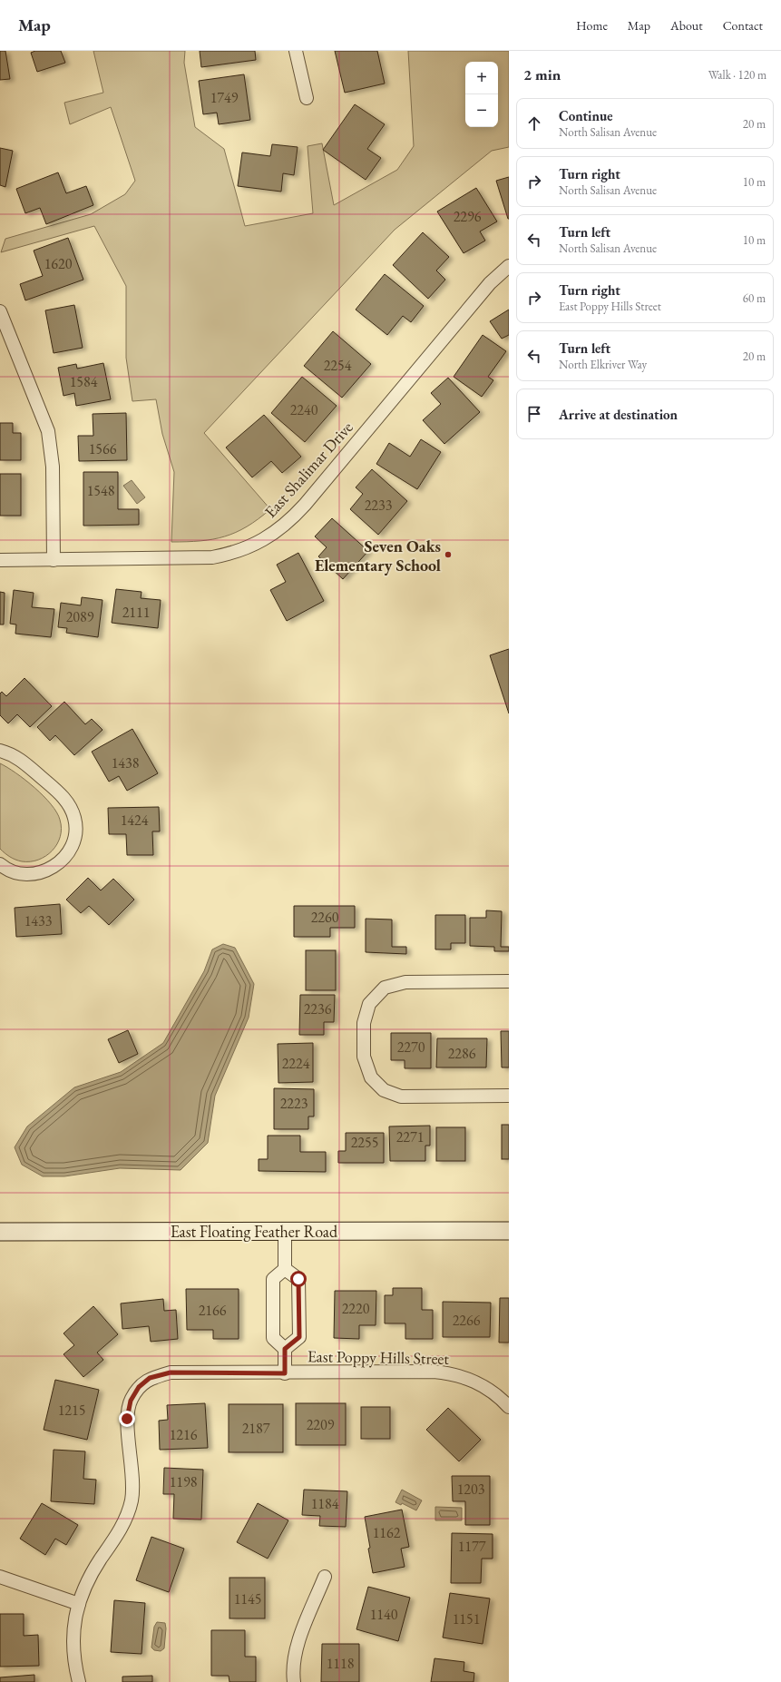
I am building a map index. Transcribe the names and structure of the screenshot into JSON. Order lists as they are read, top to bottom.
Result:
{
  "streets": {
    "main road": ["East Floating Feather Road"],
    "street": ["East Shalimar Drive", "East Poppy Hills Street"]
  },
  "places": ["Seven Oaks Elementary School"],
  "house_numbers": [
    "1749",
    "2296",
    "1620",
    "2254",
    "1584",
    "2240",
    "1566",
    "1548",
    "2233",
    "2111",
    "2089",
    "1438",
    "1424",
    "2260",
    "1433",
    "2236",
    "2270",
    "2286",
    "2224",
    "2223",
    "2271",
    "2255",
    "2220",
    "2166",
    "2266",
    "1215",
    "2209",
    "2187",
    "1216",
    "1198",
    "1203",
    "1184",
    "1162",
    "1177",
    "1145",
    "1140",
    "1151",
    "1118"
  ],
  "page": {
    "header": "Map",
    "nav": [
      "Home",
      "Map",
      "About",
      "Contact"
    ],
    "heading": ["2 min", "Walk · 120 m"],
    "map_buttons": ["+", "−"],
    "list": [
      ["Continue", "North Salisan Avenue", "20 m"],
      ["Turn right", "North Salisan Avenue", "10 m"],
      ["Turn left", "North Salisan Avenue", "10 m"],
      ["Turn right", "East Poppy Hills Street", "60 m"],
      ["Turn left", "North Elkriver Way", "20 m"],
      "Arrive at destination"
    ]
  }
}
